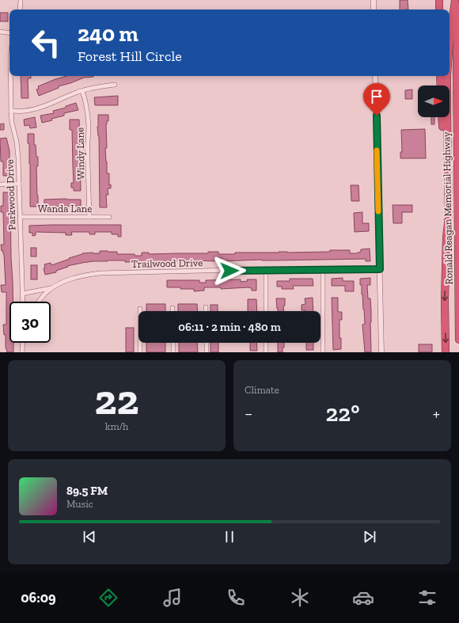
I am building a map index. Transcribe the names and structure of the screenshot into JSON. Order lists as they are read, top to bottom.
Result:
{
  "streets": {
    "highway": ["Ronald Reagan Memorial Highway"],
    "street": [
      "Windy Lane",
      "Parkwood Drive",
      "Wanda Lane",
      "Trailwood Drive"
    ]
  },
  "crossings": [
    ["Windy Lane", "Wanda Lane"],
    ["Parkwood Drive", "Wanda Lane"],
    ["Parkwood Drive", "Trailwood Drive"]
  ],
  "north": "right",
  "page": {
    "turn": ["240 m", "Forest Hill Circle"],
    "limit": "30",
    "trip": "06:11 · 2 min · 480 m",
    "tile": [
      ["22", "km/h"],
      "Climate"
    ],
    "heat": ["−", "22°", "+"],
    "song": ["89.5 FM", "Music"],
    "tabs": "06:09"
  }
}
